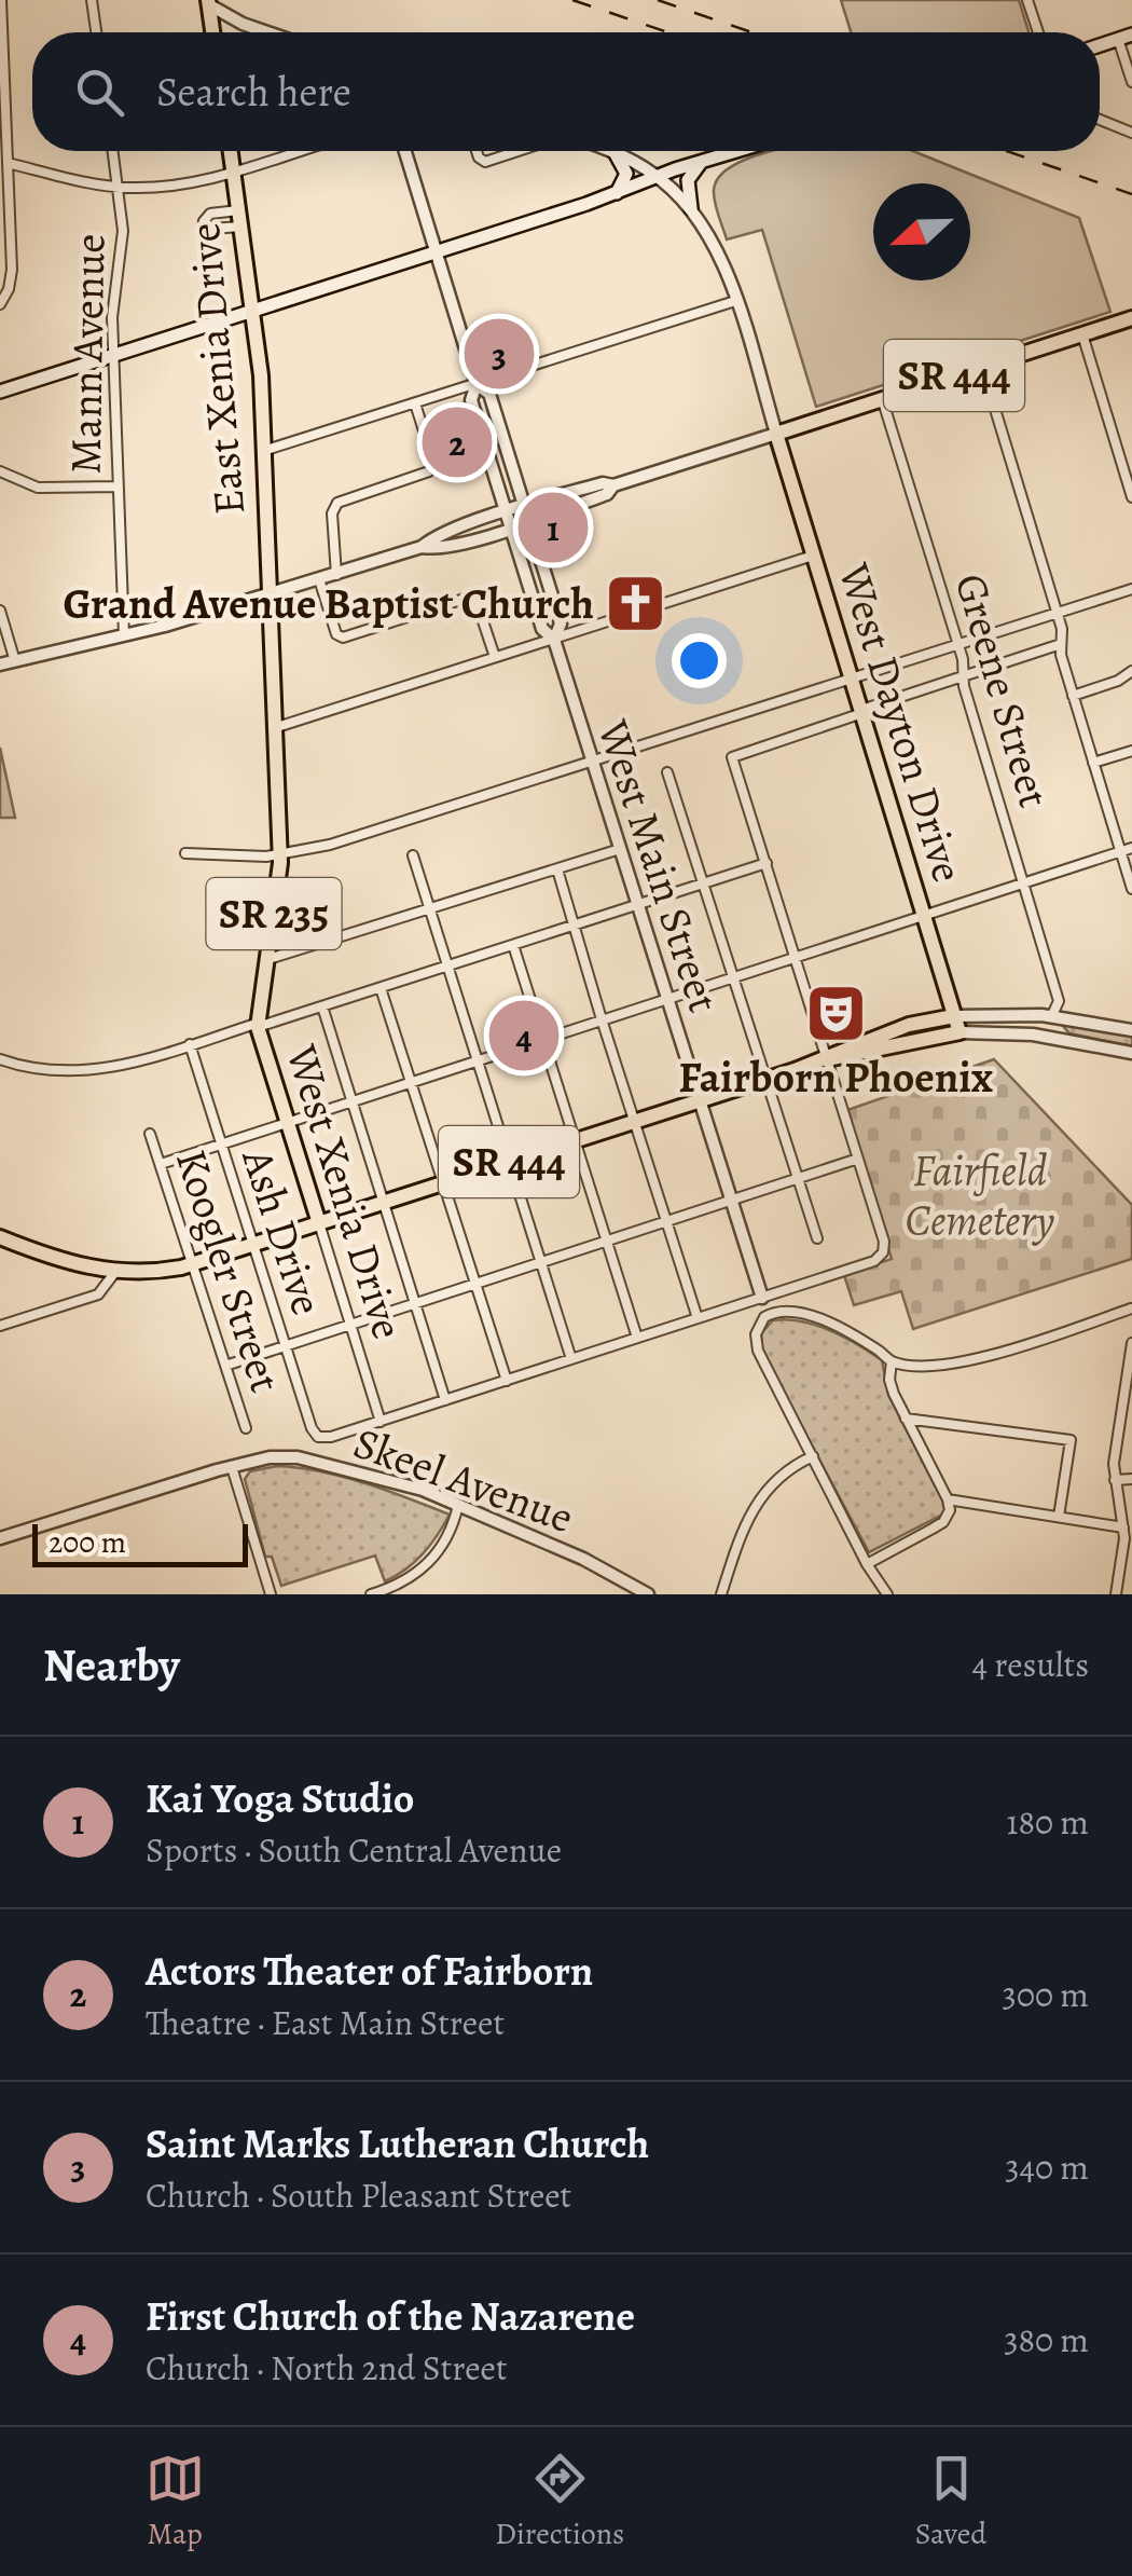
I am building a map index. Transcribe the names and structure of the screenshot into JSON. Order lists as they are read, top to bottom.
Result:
{
  "streets": {
    "main road": [
      "East Xenia Drive",
      "SR 444",
      "West Dayton Drive",
      "SR 235",
      "West Xenia Drive"
    ],
    "street": [
      "Mann Avenue",
      "Greene Street",
      "West Main Street",
      "Ash Drive",
      "Koogler Street",
      "Skeel Avenue"
    ]
  },
  "crossings": [
    ["East Xenia Drive", "West Xenia Drive"],
    ["SR 444", "Greene Street"],
    ["SR 444", "West Dayton Drive"],
    ["SR 444", "West Main Street"],
    ["SR 444", "West Xenia Drive"],
    ["West Xenia Drive", "Ash Drive"]
  ],
  "parks": ["Fairfield Cemetery"],
  "places": {
    "church": ["Grand Avenue Baptist Church"],
    "theatre": ["Fairborn Phoenix"]
  },
  "scale_bar": "200 m",
  "north": "left",
  "page": {
    "search": "Search here",
    "pins": [
      "3",
      "2",
      "1",
      "4"
    ],
    "scale": "200 m",
    "heading": ["Nearby", "4 results"],
    "list": [
      {
        "mark": "1",
        "name": "Kai Yoga Studio",
        "note": "Sports · South Central Avenue",
        "value": "180 m"
      },
      {
        "mark": "2",
        "name": "Actors Theater of Fairborn",
        "note": "Theatre · East Main Street",
        "value": "300 m"
      },
      {
        "mark": "3",
        "name": "Saint Marks Lutheran Church",
        "note": "Church · South Pleasant Street",
        "value": "340 m"
      },
      {
        "mark": "4",
        "name": "First Church of the Nazarene",
        "note": "Church · North 2nd Street",
        "value": "380 m"
      }
    ],
    "nav": ["Map", "Directions", "Saved"]
  }
}
